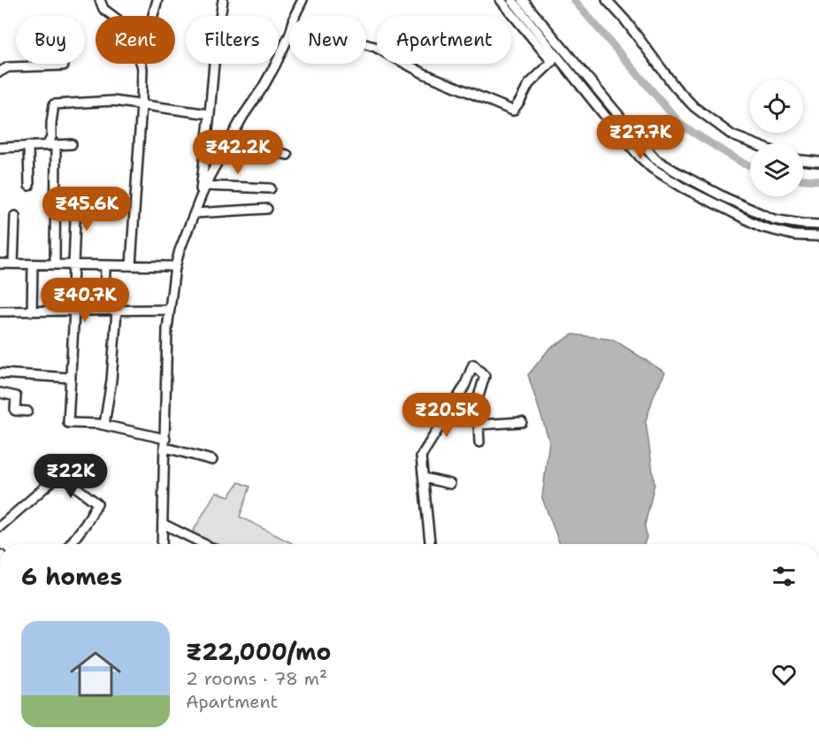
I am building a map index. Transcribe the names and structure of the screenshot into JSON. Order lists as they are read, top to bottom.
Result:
{
  "page": {
    "chip": [
      "Buy",
      "Rent",
      "Filters",
      "New",
      "Apartment"
    ],
    "price": [
      "₹27.7K",
      "₹42.2K",
      "₹45.6K",
      "₹40.7K",
      "₹20.5K",
      "₹22K"
    ],
    "heading": "6 homes",
    "list": [
      {
        "name": "₹22,000/mo",
        "note": "2 rooms · 78 m² · Apartment"
      }
    ]
  }
}
